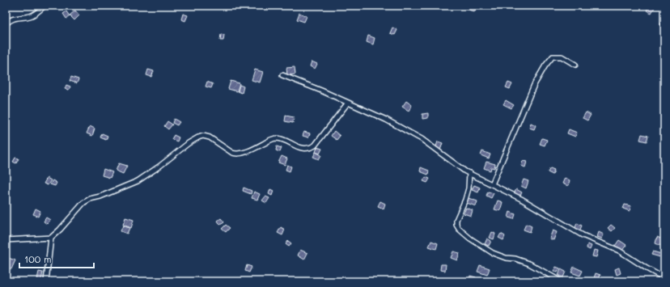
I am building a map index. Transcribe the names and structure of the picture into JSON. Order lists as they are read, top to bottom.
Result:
{
  "scale_bar": "100 m"
}
